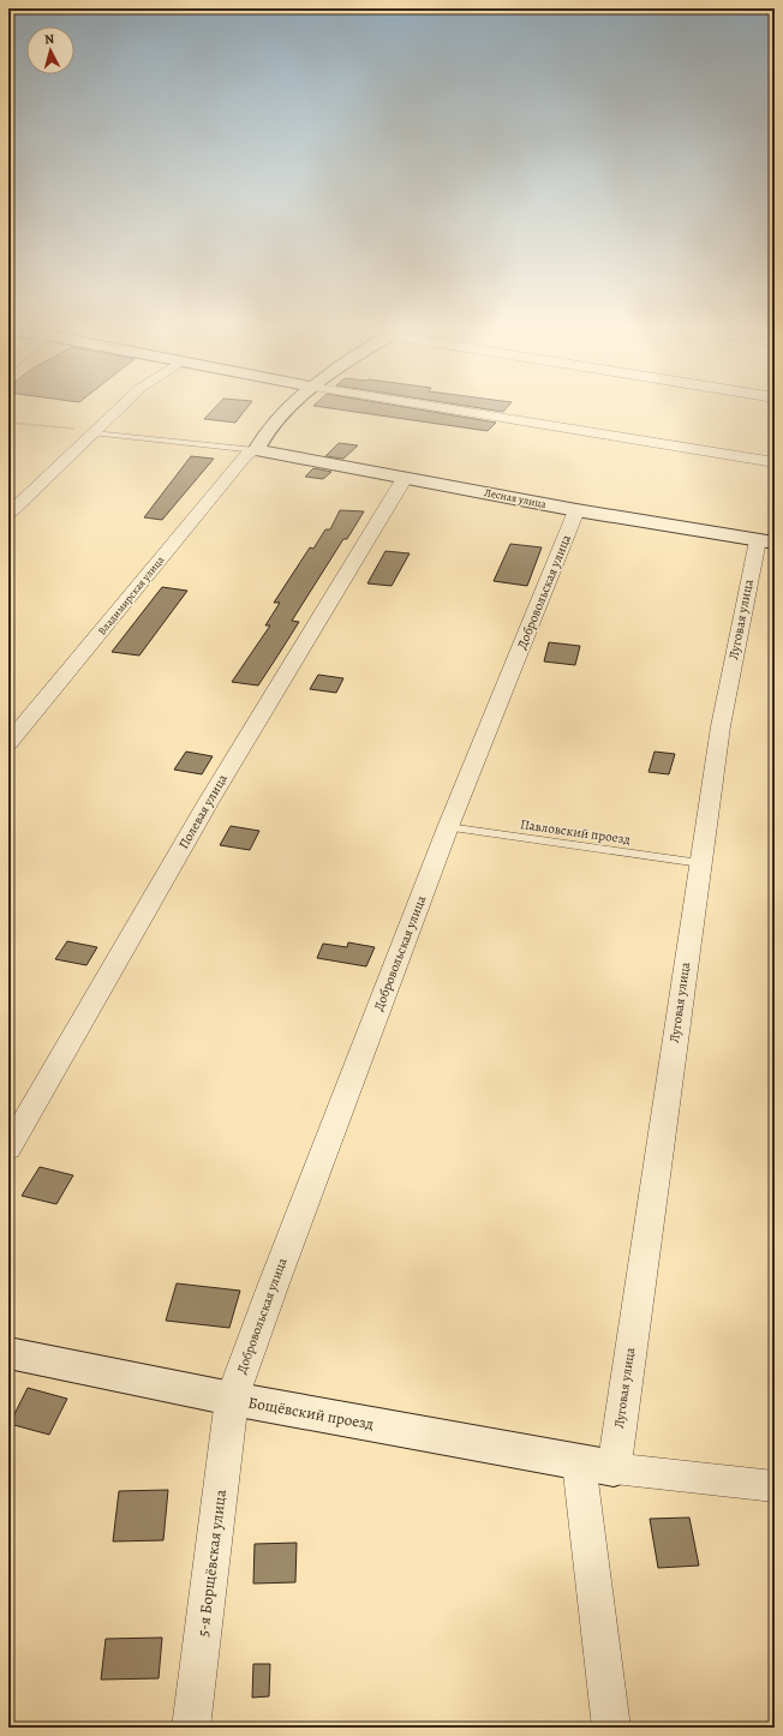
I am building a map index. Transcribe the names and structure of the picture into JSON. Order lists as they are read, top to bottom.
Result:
{
  "streets": {
    "street": [
      "Лесная улица",
      "Добровольская улица",
      "Владимирская улица",
      "Луговая улица",
      "Полевая улица",
      "Бощёвский проезд",
      "5-я Борщёвская улица"
    ],
    "lane": ["Павловский проезд"]
  },
  "crossings": [
    ["Лесная улица", "Добровольская улица"],
    ["Лесная улица", "Владимирская улица"],
    ["Лесная улица", "Луговая улица"],
    ["Лесная улица", "Полевая улица"],
    ["Добровольская улица", "Павловский проезд"],
    ["Добровольская улица", "Бощёвский проезд"],
    ["Добровольская улица", "5-я Борщёвская улица"],
    ["Луговая улица", "Павловский проезд"],
    ["Луговая улица", "Бощёвский проезд"],
    ["Бощёвский проезд", "5-я Борщёвская улица"]
  ],
  "north": "top"
}
